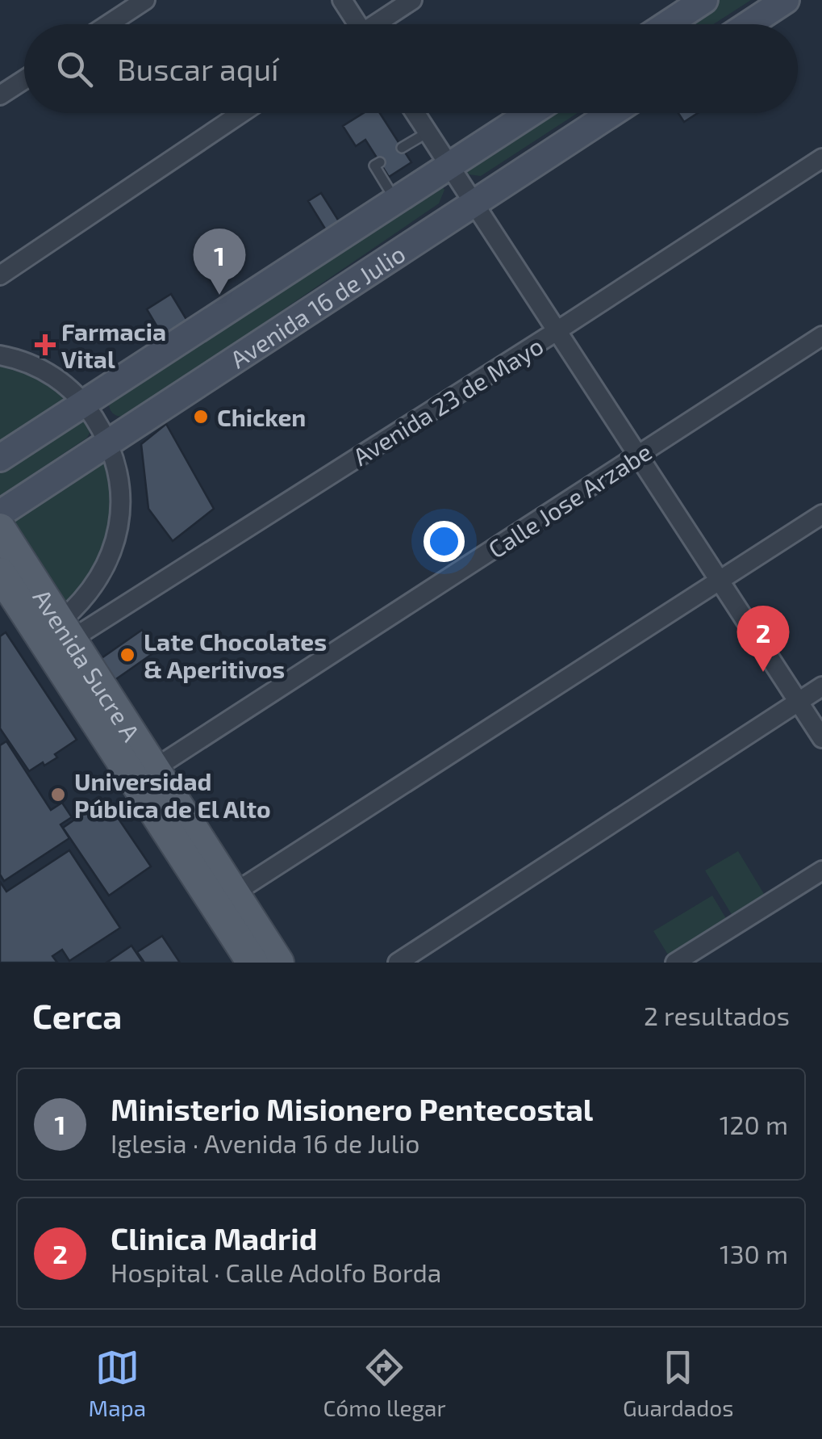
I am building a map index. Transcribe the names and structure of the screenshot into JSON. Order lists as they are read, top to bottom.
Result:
{
  "streets": {
    "main road": ["Avenida 16 de Julio", "Avenida Sucre A"],
    "street": ["Avenida 23 de Mayo", "Calle Jose Arzabe"]
  },
  "crossings": [
    ["Avenida 23 de Mayo", "Avenida Sucre A"],
    ["Calle Jose Arzabe", "Avenida Sucre A"]
  ],
  "places": {
    "health": ["Farmacia Vital"],
    "other": ["Chicken", "Late Chocolates & Aperitivos", "Universidad Pública de El Alto"]
  },
  "page": {
    "search": "Buscar aquí",
    "pins": ["1", "2"],
    "heading": ["Cerca", "2 resultados"],
    "list": [
      {
        "mark": "1",
        "name": "Ministerio Misionero Pentecostal",
        "note": "Iglesia · Avenida 16 de Julio",
        "value": "120 m"
      },
      {
        "mark": "2",
        "name": "Clinica Madrid",
        "note": "Hospital · Calle Adolfo Borda",
        "value": "130 m"
      }
    ],
    "nav": ["Mapa", "Cómo llegar", "Guardados"]
  }
}
